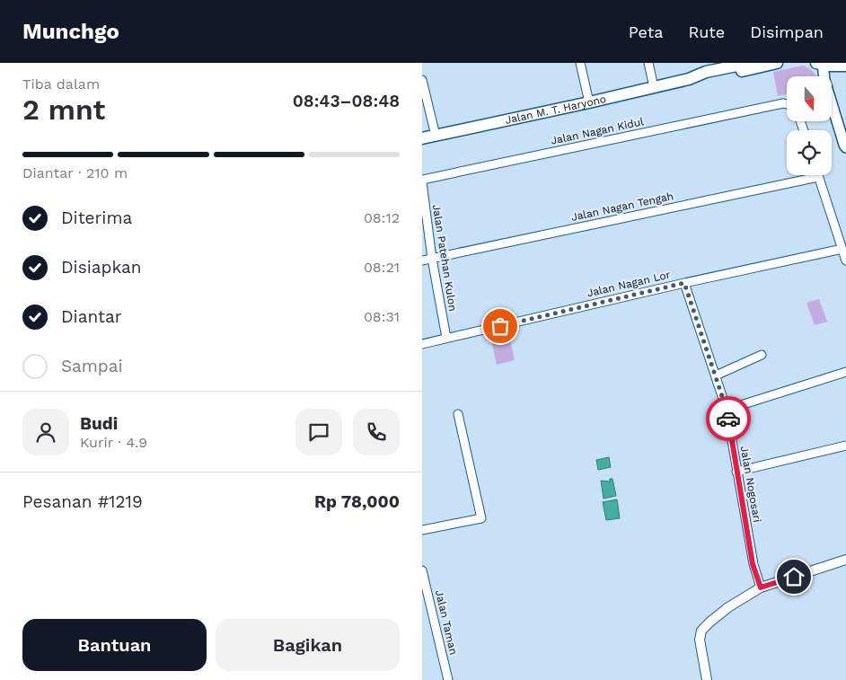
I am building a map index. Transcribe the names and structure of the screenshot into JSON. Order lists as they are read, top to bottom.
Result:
{
  "streets": {
    "main road": ["Jalan M. T. Haryono"],
    "street": [
      "Jalan Nagan Kidul",
      "Jalan Nagan Tengah",
      "Jalan Patehan Kulon",
      "Jalan Nagan Lor",
      "Jalan Nogosari",
      "Jalan Taman"
    ]
  },
  "crossings": [
    ["Jalan Nagan Kidul", "Jalan Patehan Kulon"],
    ["Jalan Nagan Tengah", "Jalan Patehan Kulon"],
    ["Jalan Patehan Kulon", "Jalan Nagan Lor"],
    ["Jalan Nagan Lor", "Jalan Nogosari"]
  ],
  "north": "bottom",
  "page": {
    "header": "Munchgo",
    "nav": ["Peta", "Rute", "Disimpan"],
    "heading": ["2 mnt", "Tiba dalam", "08:43–08:48"],
    "panel": [
      "Budi",
      "Kurir · 4.9",
      "Pesanan #1219",
      "Rp 78,000"
    ],
    "bar": "Diantar · 210 m",
    "list": [
      ["Diterima", "08:12"],
      ["Disiapkan", "08:21"],
      ["Diantar", "08:31"],
      "Sampai"
    ],
    "buttons": ["Bantuan", "Bagikan"]
  }
}
